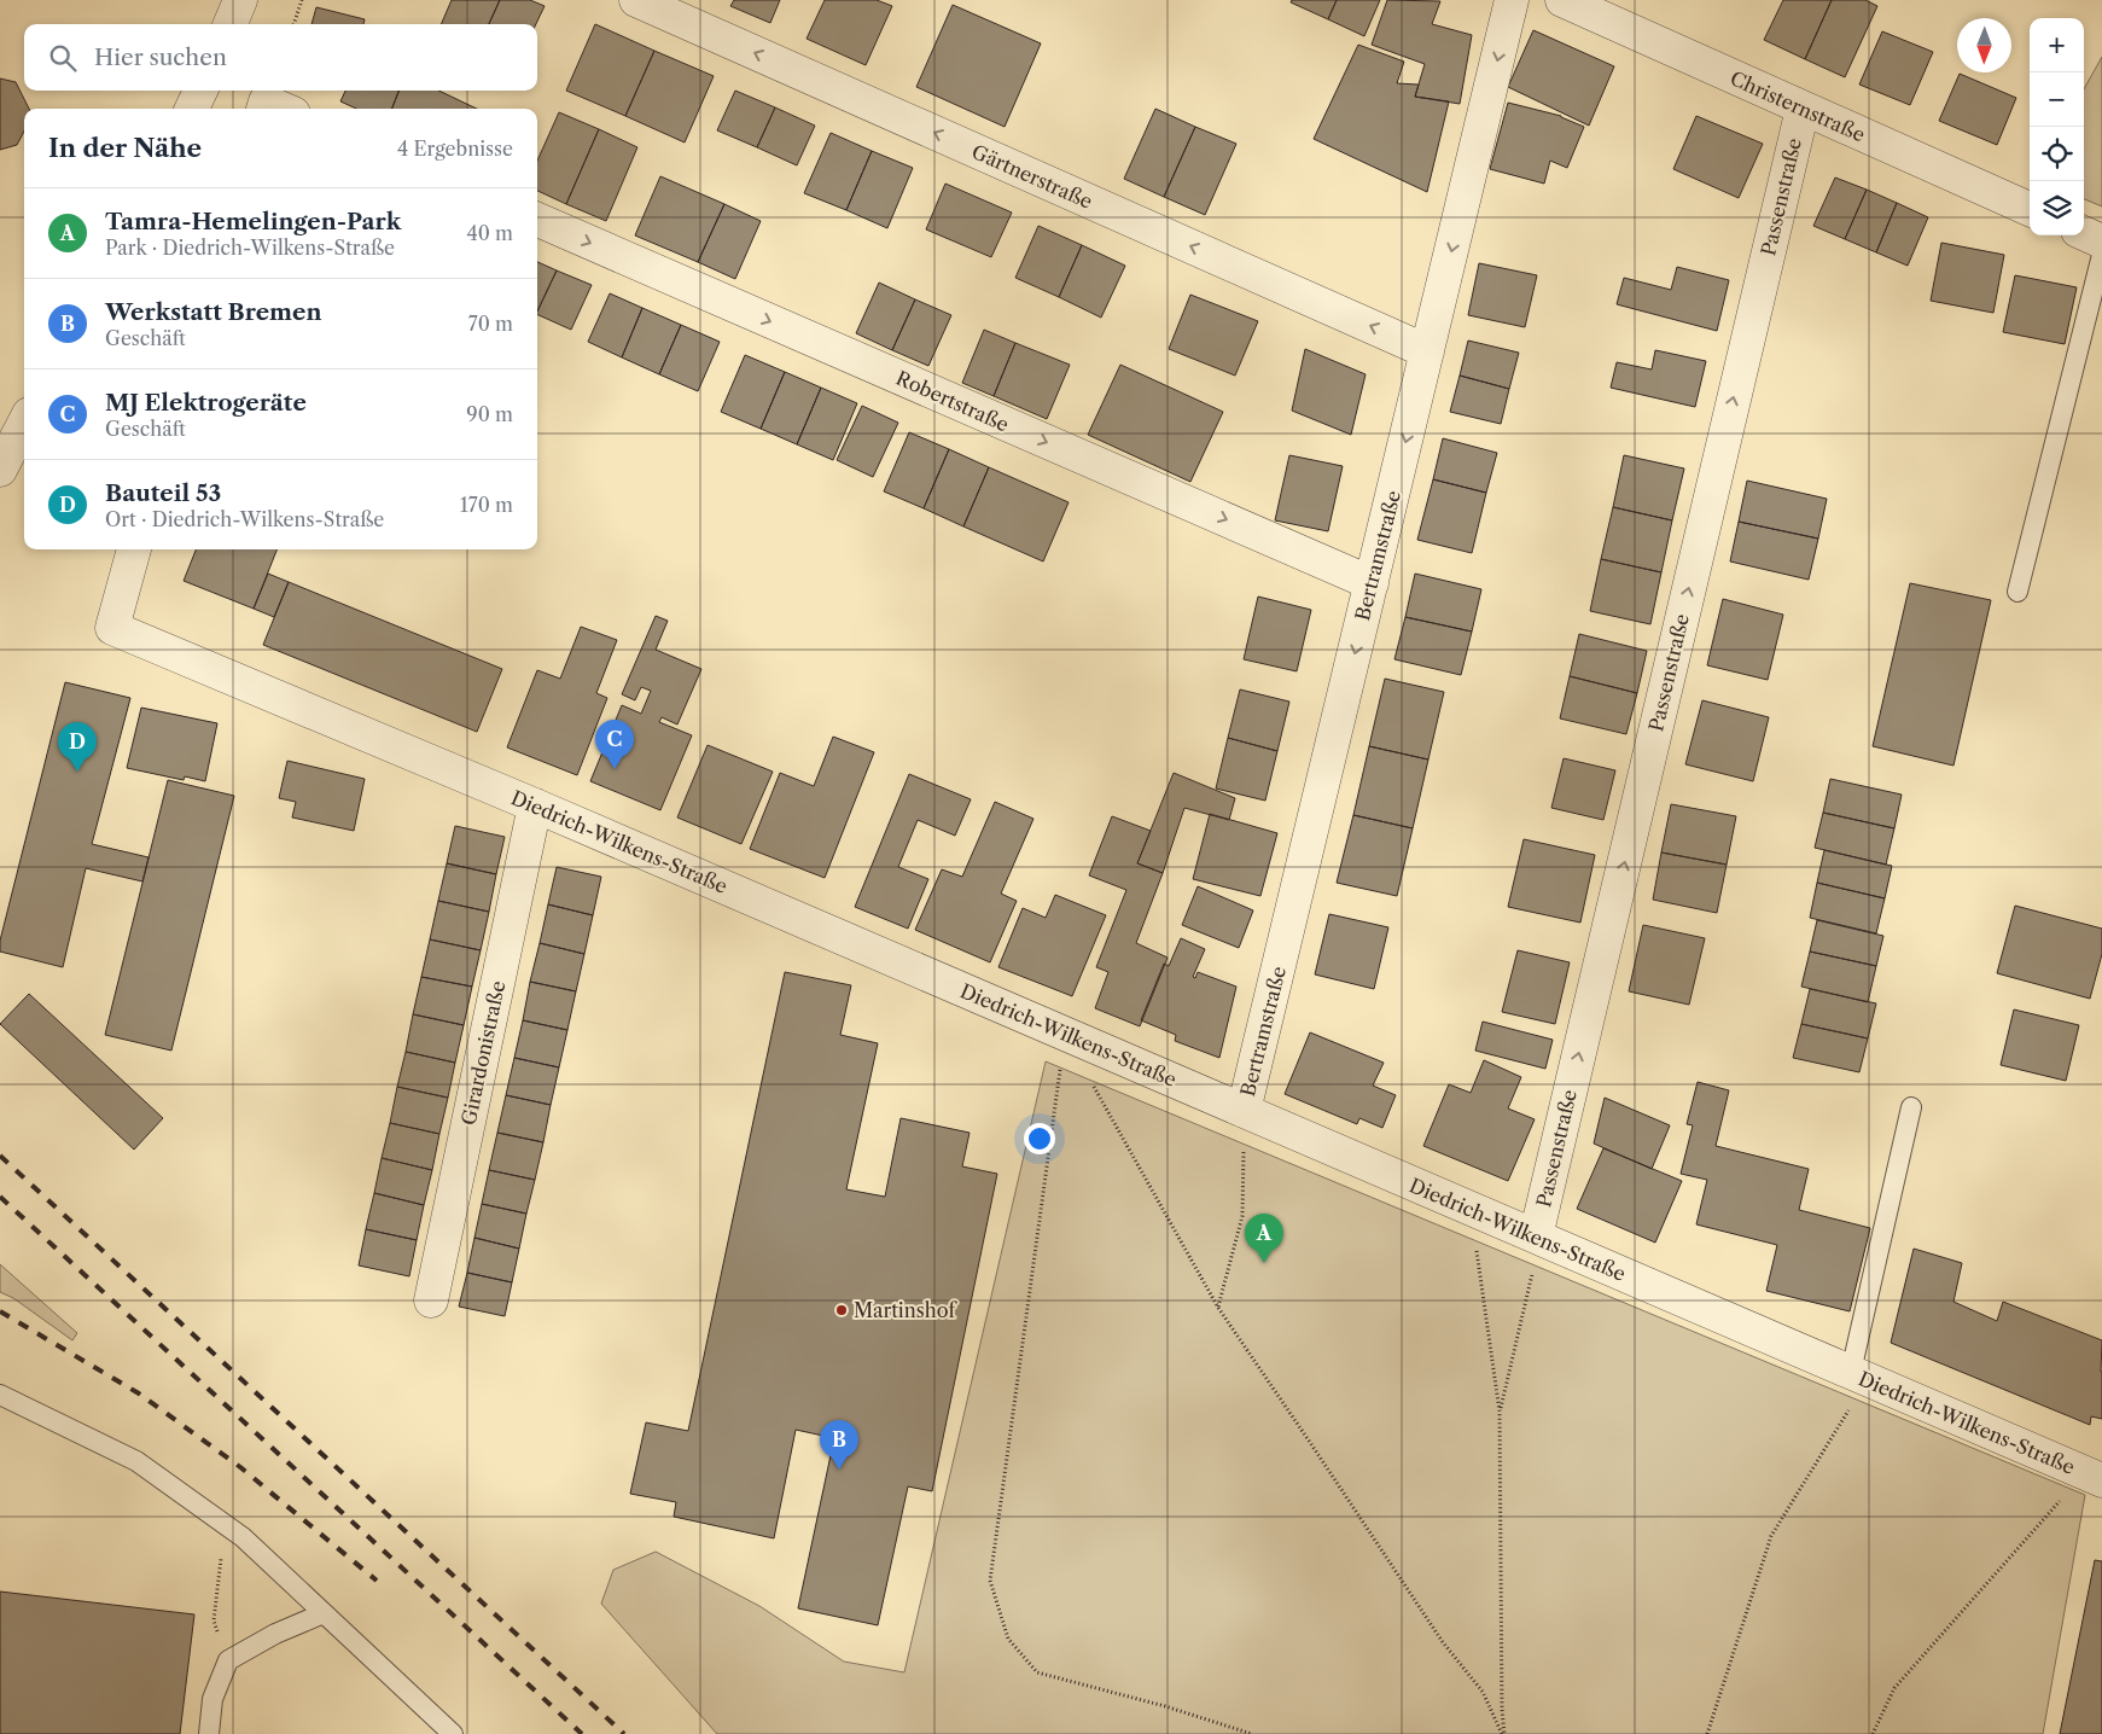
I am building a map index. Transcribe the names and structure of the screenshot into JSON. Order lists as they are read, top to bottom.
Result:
{
  "streets": {
    "street": [
      "Christernstraße",
      "Gärtnerstraße",
      "Passenstraße",
      "Robertstraße",
      "Bertramstraße",
      "Diedrich-Wilkens-Straße",
      "Girardonistraße"
    ]
  },
  "crossings": [
    ["Christernstraße", "Passenstraße"],
    ["Gärtnerstraße", "Bertramstraße"],
    ["Passenstraße", "Diedrich-Wilkens-Straße"],
    ["Robertstraße", "Bertramstraße"],
    ["Bertramstraße", "Diedrich-Wilkens-Straße"],
    ["Diedrich-Wilkens-Straße", "Girardonistraße"]
  ],
  "one_way": [
    "Gärtnerstraße",
    "Passenstraße",
    "Robertstraße",
    "Bertramstraße"
  ],
  "places": ["Martinshof"],
  "north": "bottom",
  "page": {
    "map_buttons": ["+", "−"],
    "search": "Hier suchen",
    "heading": ["In der Nähe", "4 Ergebnisse"],
    "list": [
      {
        "mark": "A",
        "name": "Tamra-Hemelingen-Park",
        "note": "Park · Diedrich-Wilkens-Straße",
        "value": "40 m"
      },
      {
        "mark": "B",
        "name": "Werkstatt Bremen",
        "note": "Geschäft",
        "value": "70 m"
      },
      {
        "mark": "C",
        "name": "MJ Elektrogeräte",
        "note": "Geschäft",
        "value": "90 m"
      },
      {
        "mark": "D",
        "name": "Bauteil 53",
        "note": "Ort · Diedrich-Wilkens-Straße",
        "value": "170 m"
      }
    ],
    "pins": [
      "C",
      "D",
      "A",
      "B"
    ]
  }
}
